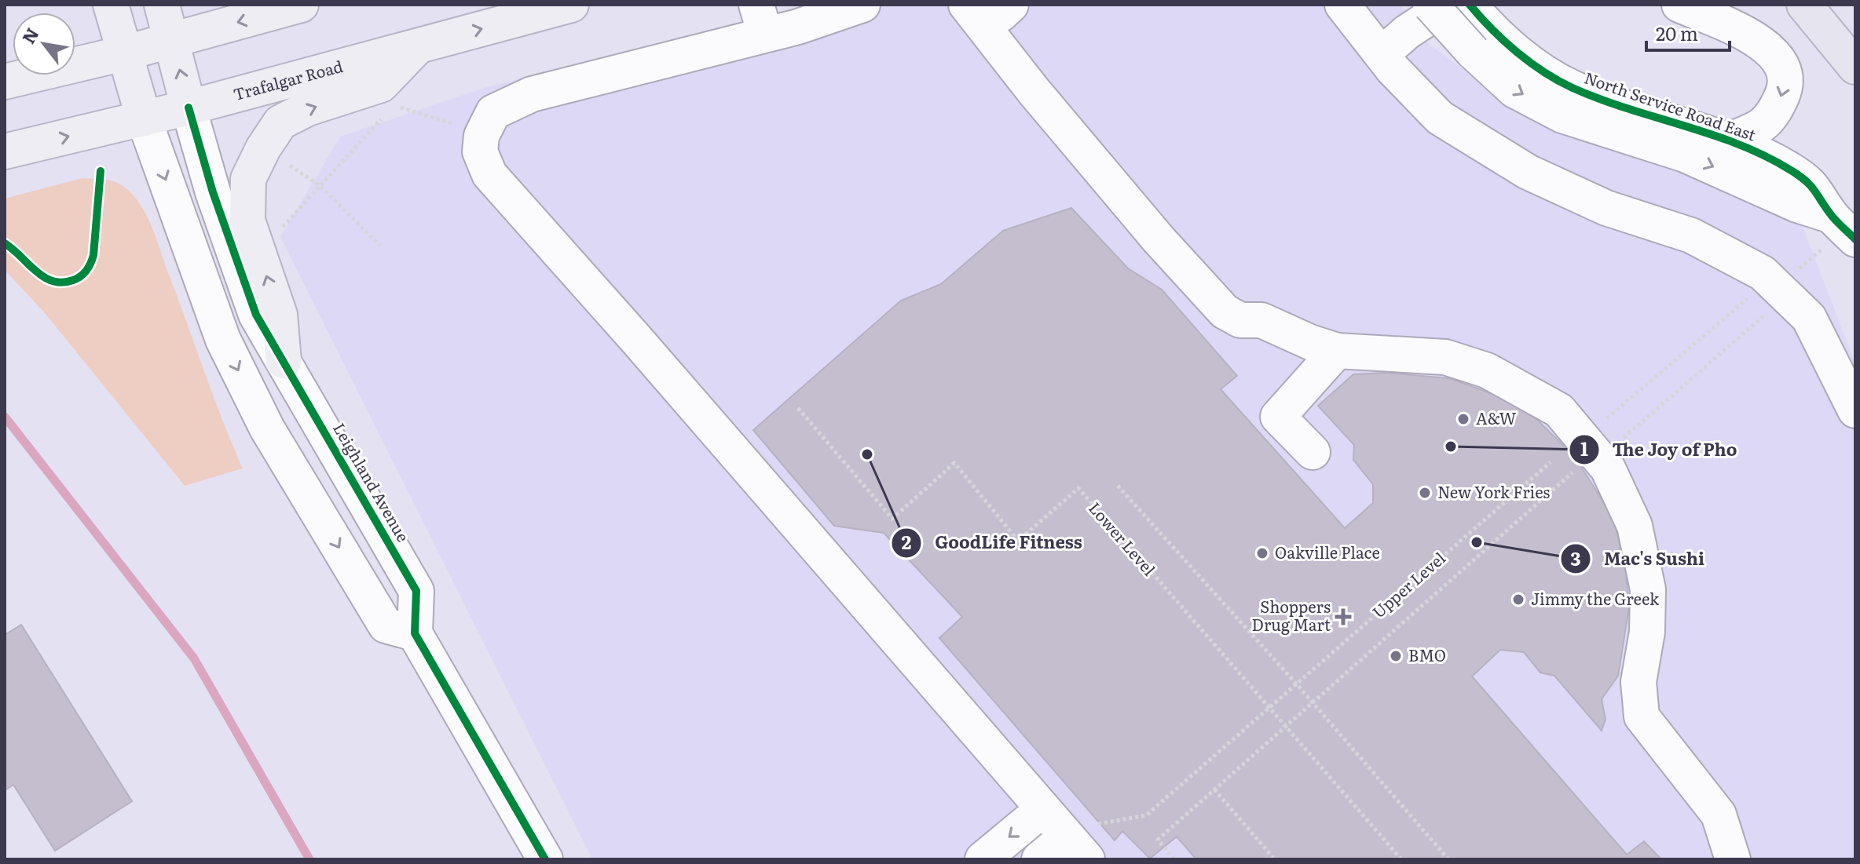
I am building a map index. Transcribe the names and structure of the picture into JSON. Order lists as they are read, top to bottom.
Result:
{
  "streets": {
    "main road": ["Trafalgar Road"],
    "street": ["North Service Road East", "Leighland Avenue"],
    "path": ["Lower Level", "Upper Level"]
  },
  "crossings": [
    ["Trafalgar Road", "Leighland Avenue"]
  ],
  "places": {
    "other": [
      "A&W",
      "The Joy of Pho",
      "GoodLife Fitness",
      "New York Fries",
      "Mac's Sushi",
      "Oakville Place",
      "Jimmy the Greek",
      "BMO"
    ],
    "health": ["Shoppers Drug Mart"]
  },
  "scale_bar": "20 m",
  "north": "top left"
}
